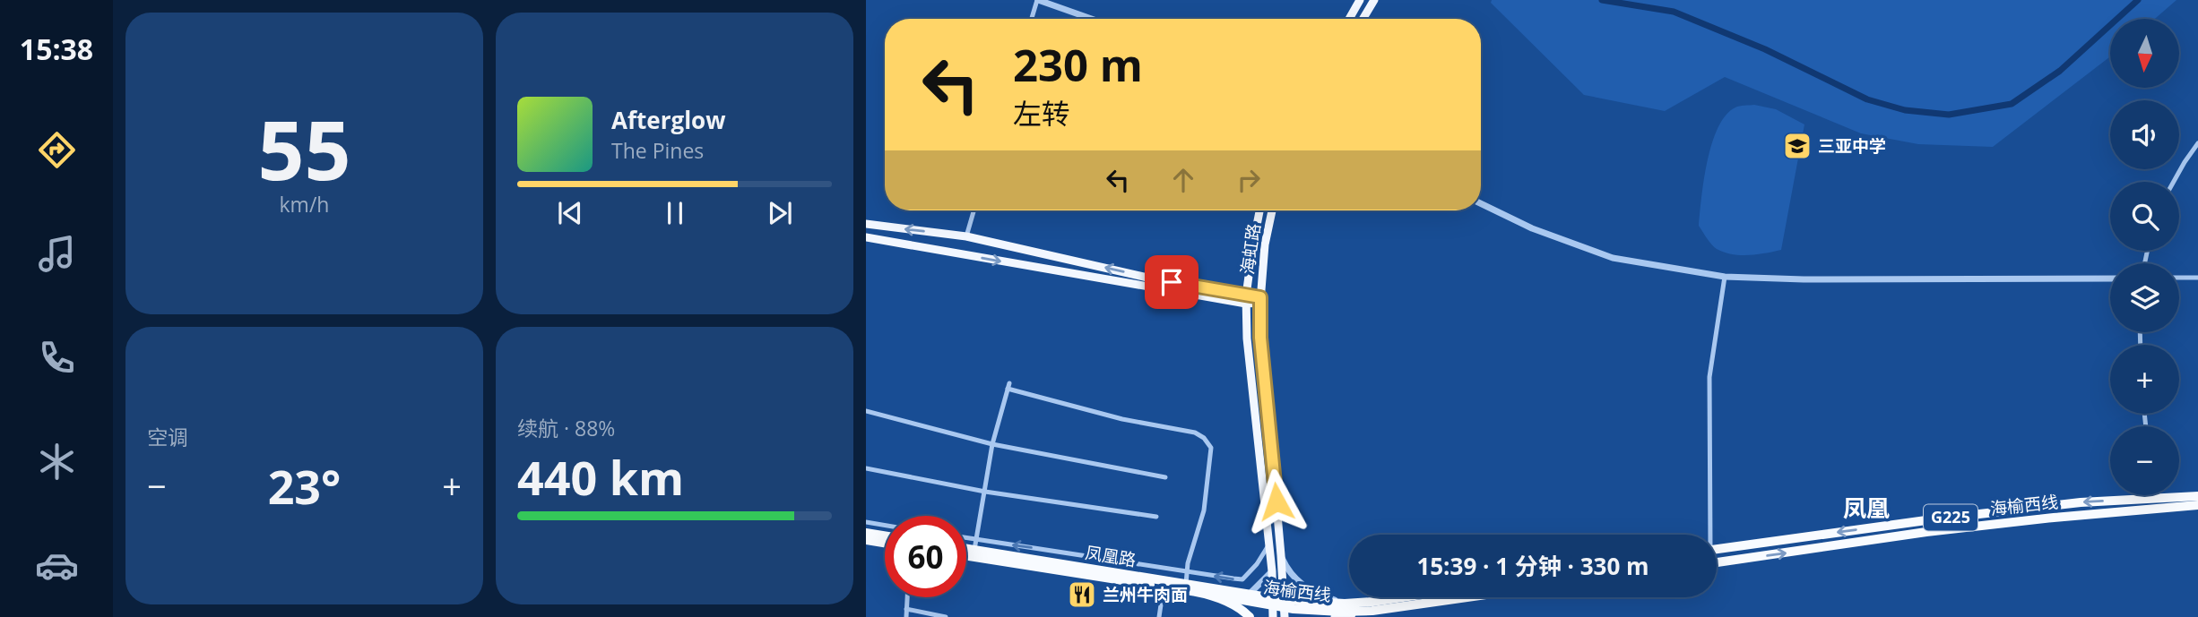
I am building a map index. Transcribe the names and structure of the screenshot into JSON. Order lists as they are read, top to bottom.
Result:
{
  "streets": {
    "highway": ["海榆西线", "G225", "凤凰路"],
    "main road": ["海虹路"]
  },
  "crossings": [
    ["海虹路", "海榆西线"],
    ["海虹路", "凤凰路"],
    ["海榆西线", "凤凰路"]
  ],
  "districts": ["凤凰"],
  "places": {
    "school or university": ["三亚中学"],
    "restaurant": ["兰州牛肉面"]
  },
  "north": "bottom",
  "page": {
    "tabs": "15:38",
    "tile": [
      ["55", "km/h"],
      "空调",
      ["续航 · 88%", "440 km"]
    ],
    "map_buttons": ["+", "−"],
    "turn": ["230 m", "左转"],
    "song": ["Afterglow", "The Pines"],
    "heat": ["−", "23°", "+"],
    "limit": "60",
    "trip": "15:39 · 1 分钟 · 330 m"
  }
}
